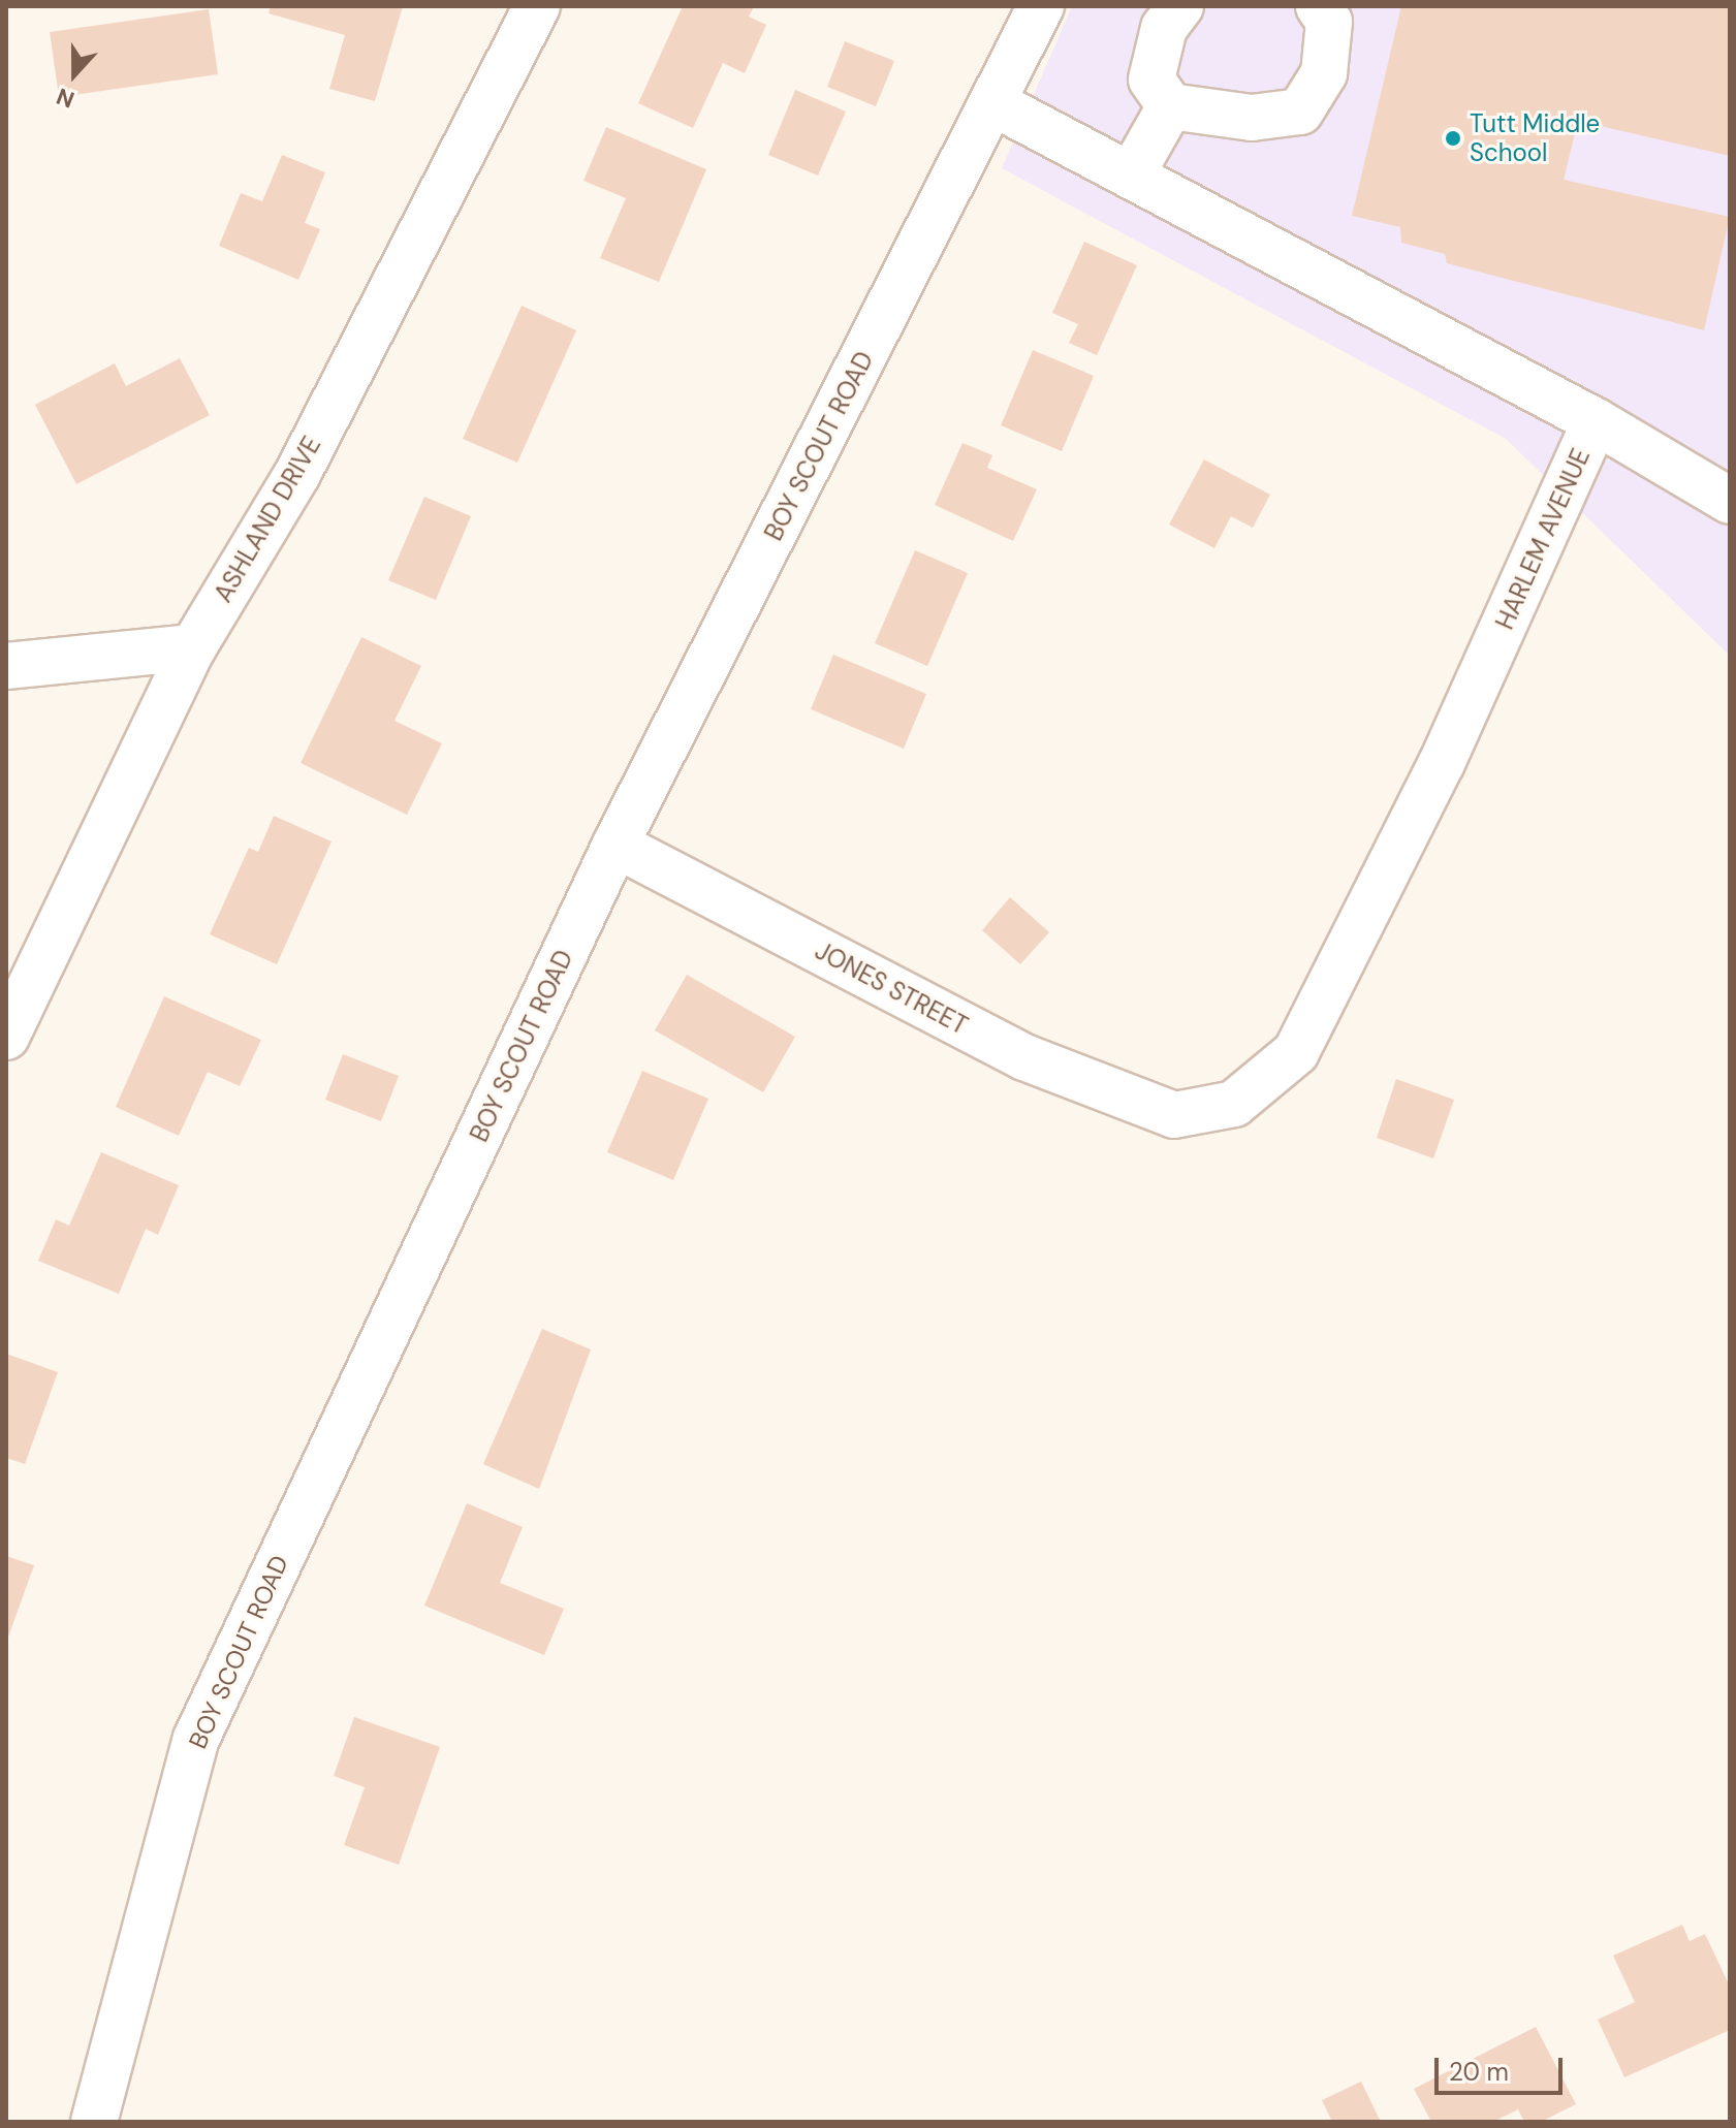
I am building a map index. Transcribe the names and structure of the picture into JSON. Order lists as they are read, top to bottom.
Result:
{
  "streets": {
    "street": [
      "BOY SCOUT ROAD",
      "ASHLAND DRIVE",
      "HARLEM AVENUE",
      "JONES STREET"
    ]
  },
  "crossings": [
    ["BOY SCOUT ROAD", "HARLEM AVENUE"],
    ["BOY SCOUT ROAD", "JONES STREET"],
    ["HARLEM AVENUE", "JONES STREET"]
  ],
  "places": ["Tutt Middle School"],
  "scale_bar": "20 m",
  "north": "bottom"
}
